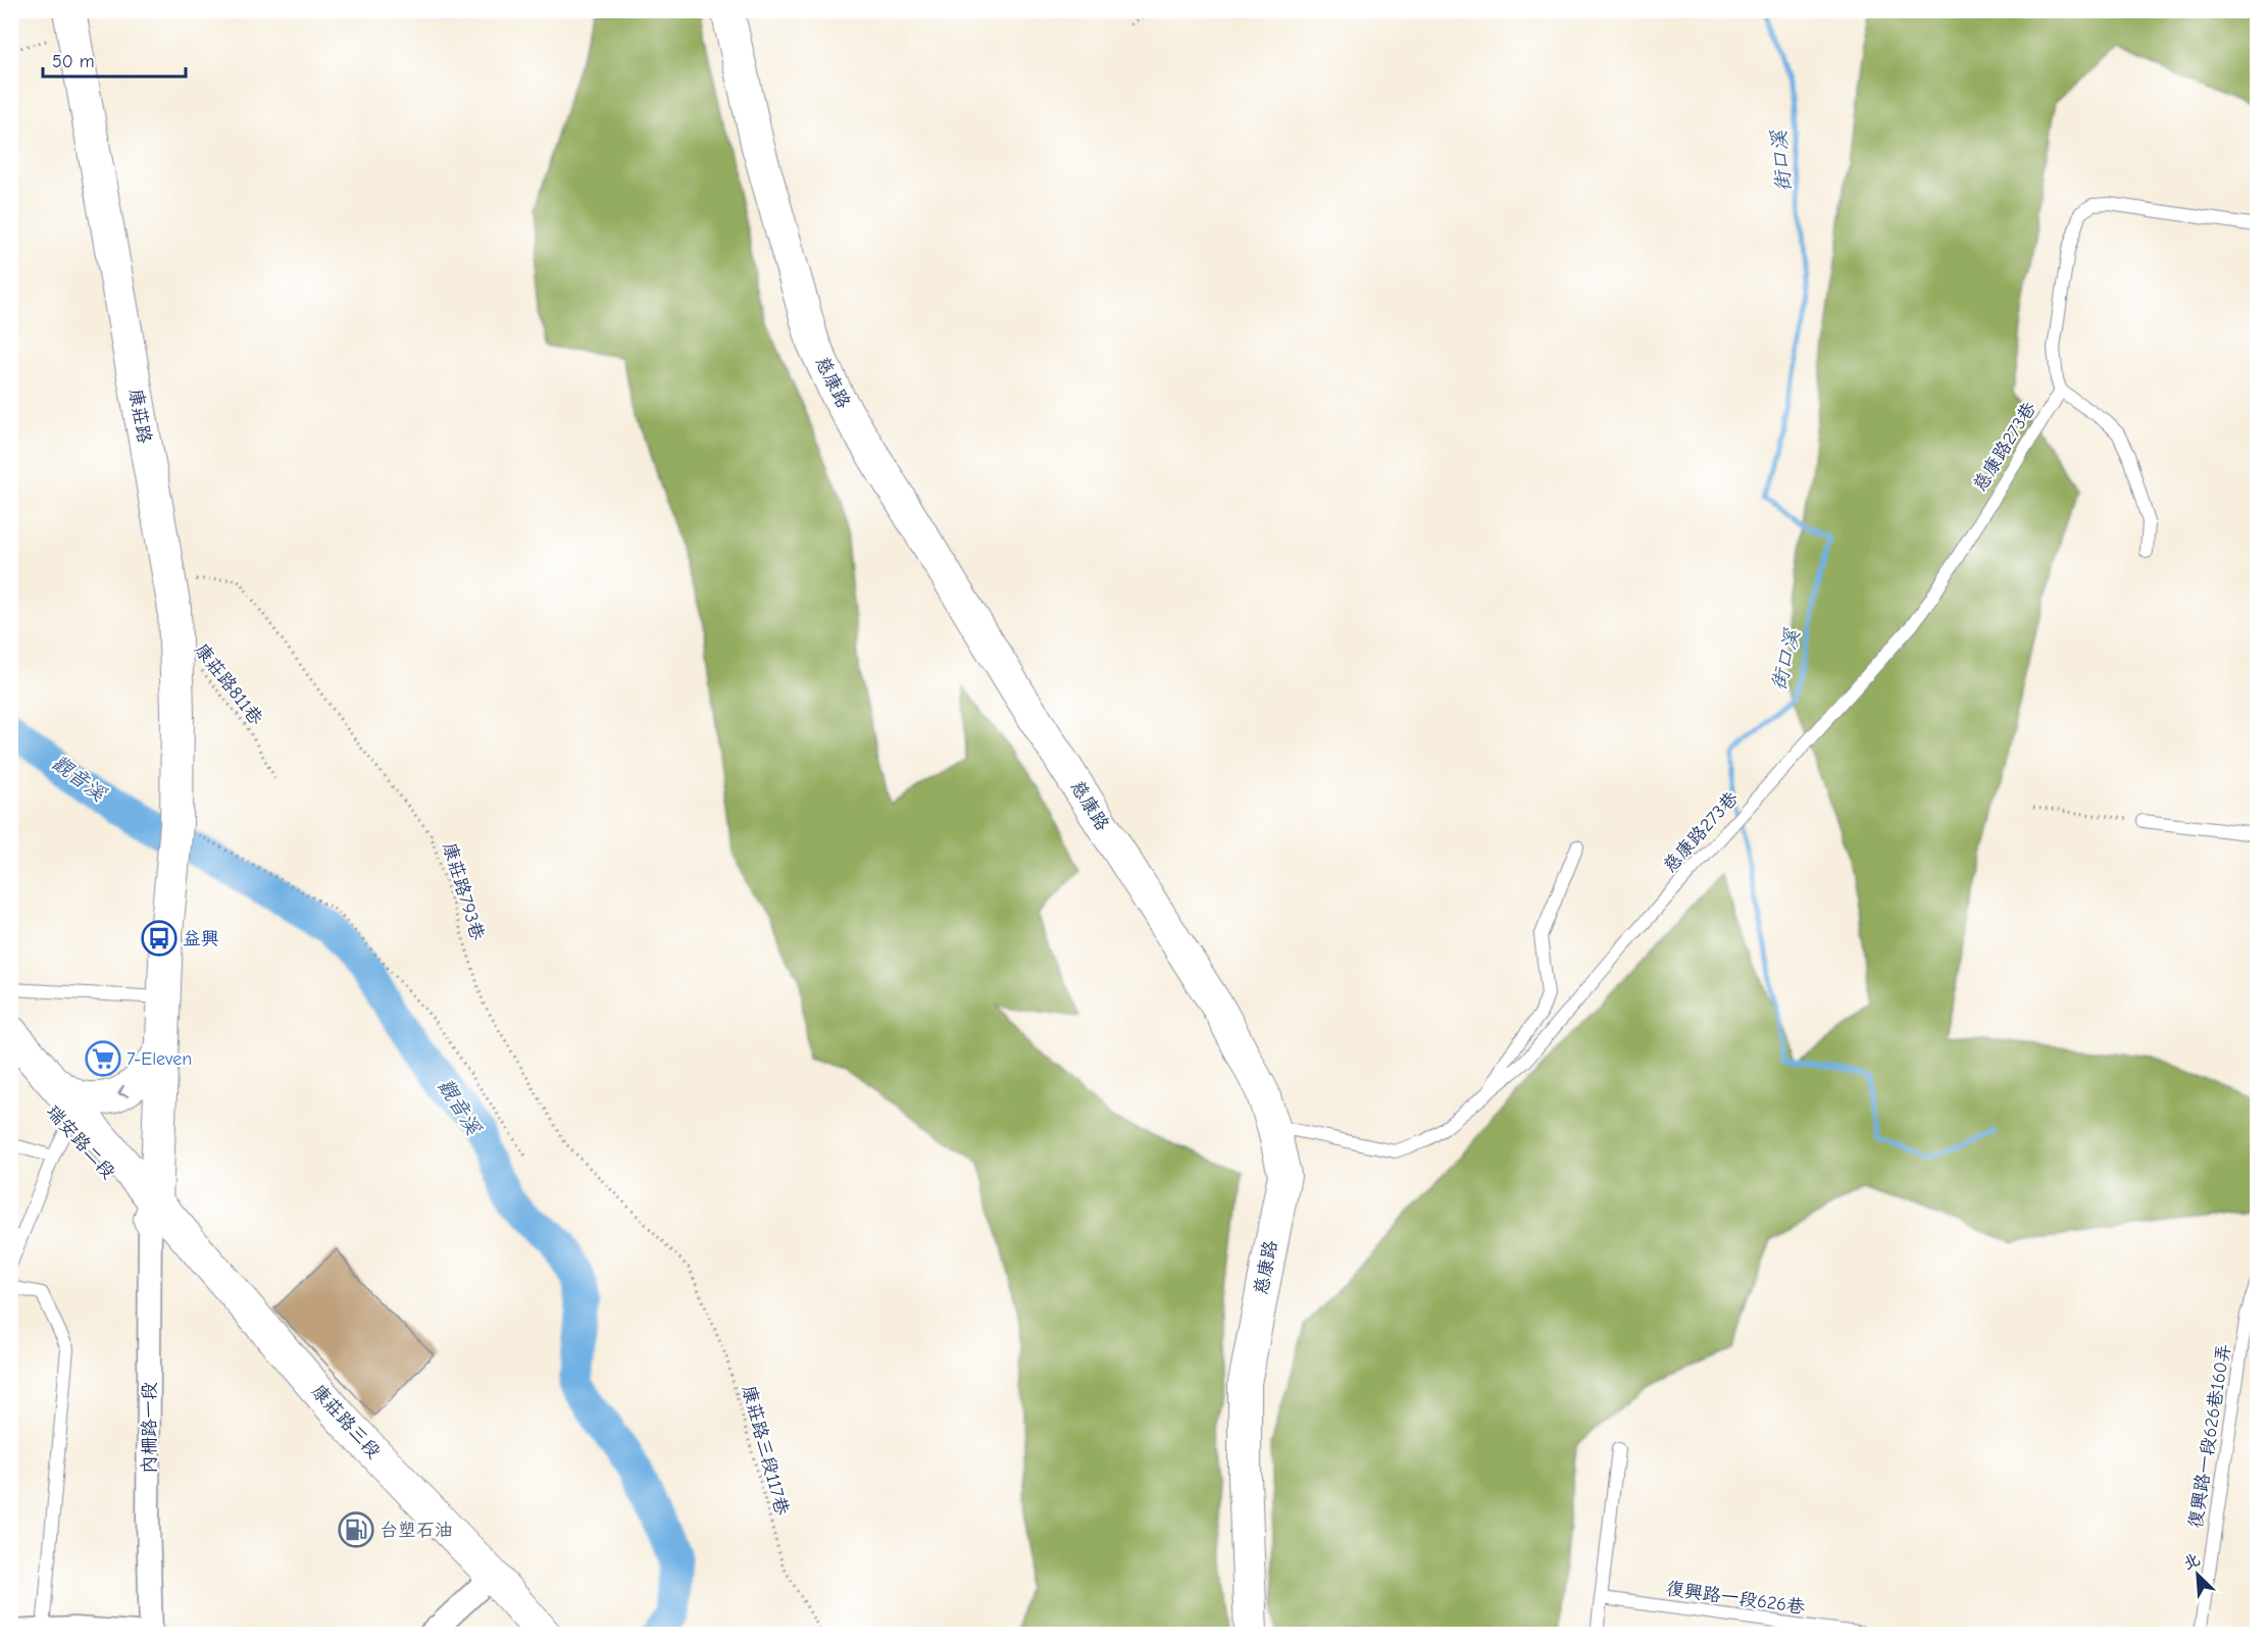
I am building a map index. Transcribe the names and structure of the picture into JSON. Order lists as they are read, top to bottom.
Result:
{
  "streets": {
    "main road": ["瑞安路二段", "康莊路三段"],
    "street": ["慈康路", "康莊路", "內柵路一段"],
    "lane": ["慈康路273巷", "復興路一段626巷160弄", "復興路一段626巷"],
    "path": ["康莊路811巷", "康莊路793巷", "康莊路三段117巷"]
  },
  "crossings": [
    ["慈康路", "慈康路273巷"],
    ["康莊路", "康莊路811巷"],
    ["康莊路", "康莊路793巷"],
    ["康莊路793巷", "康莊路三段117巷"],
    ["瑞安路二段", "康莊路三段"],
    ["瑞安路二段", "內柵路一段"],
    ["康莊路三段", "內柵路一段"]
  ],
  "water": ["街口溪", "觀音溪"],
  "places": {
    "bus stop": ["益興"],
    "supermarket": ["7-Eleven"],
    "fuel station": ["台塑石油"]
  },
  "scale_bar": "50 m",
  "north": "top left"
}
